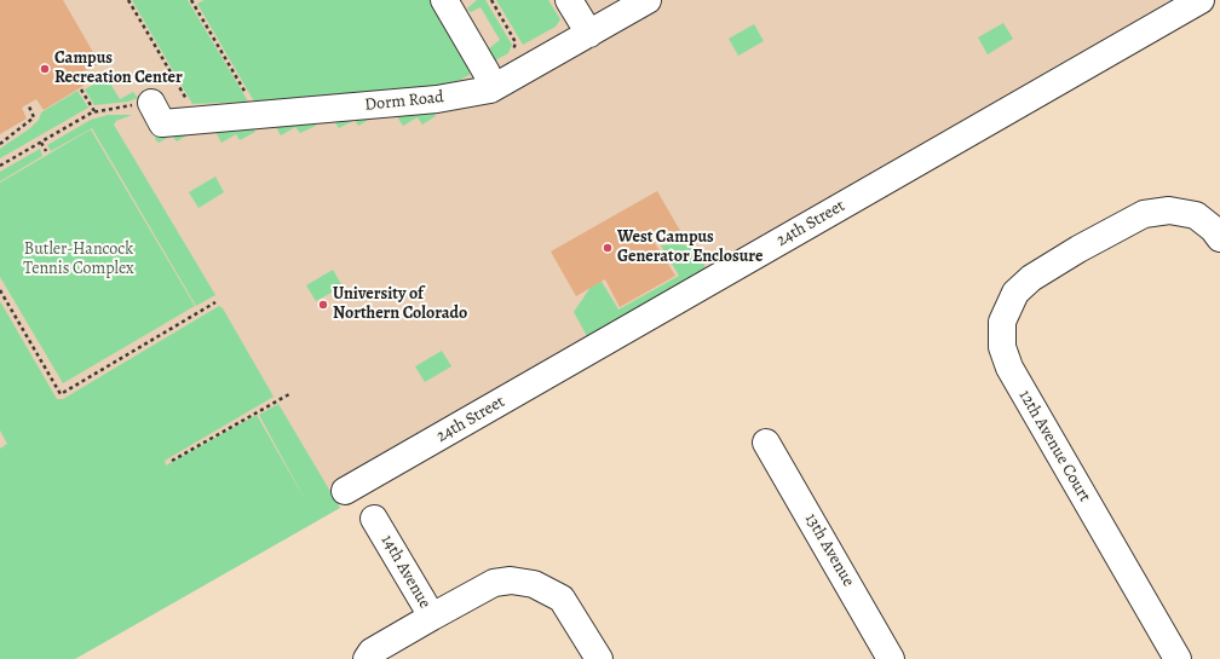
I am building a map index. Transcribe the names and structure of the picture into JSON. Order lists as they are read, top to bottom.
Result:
{
  "streets": {
    "street": [
      "Dorm Road",
      "24th Street",
      "12th Avenue Court",
      "13th Avenue",
      "14th Avenue"
    ]
  },
  "parks": ["Butler-Hancock Tennis Complex"],
  "places": ["Campus Recreation Center", "West Campus Generator Enclosure", "University of Northern Colorado"]
}
